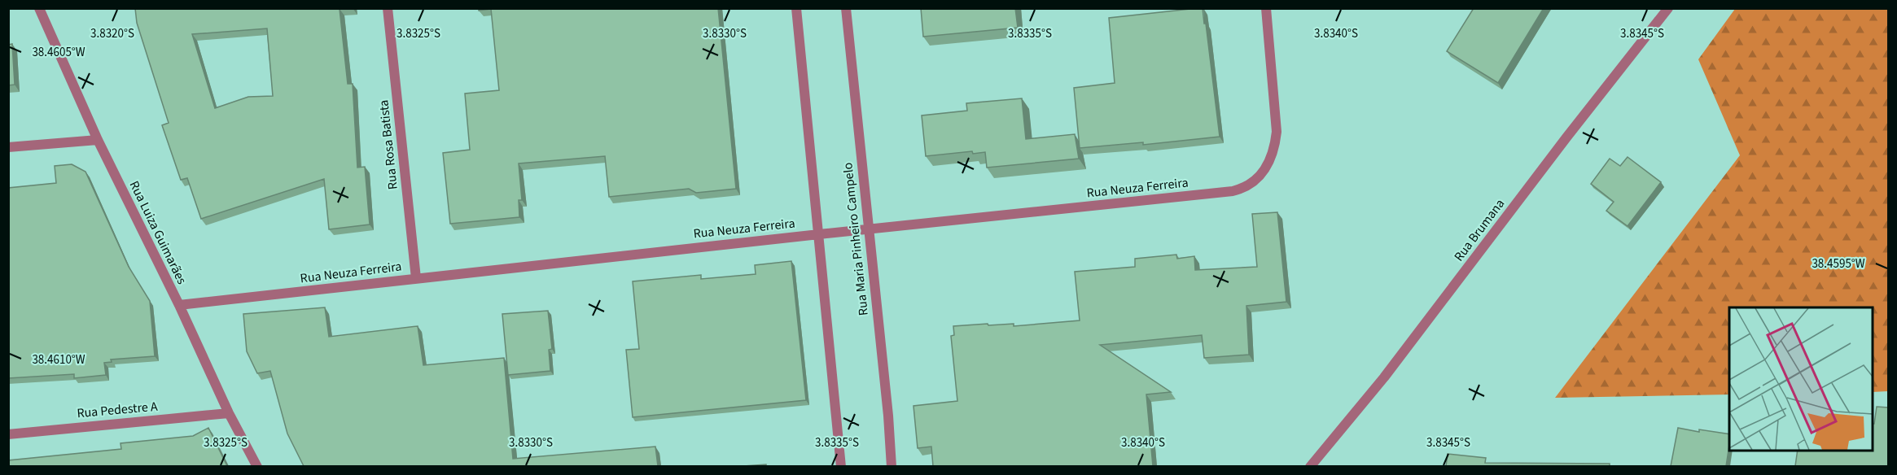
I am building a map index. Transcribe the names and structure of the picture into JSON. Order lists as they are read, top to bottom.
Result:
{
  "streets": {
    "street": [
      "Rua Rosa Batista",
      "Rua Neuza Ferreira",
      "Rua Brumana",
      "Rua Luiza Guimarães",
      "Rua Maria Pinheiro Campelo",
      "Rua Pedestre A"
    ]
  },
  "crossings": [
    ["Rua Rosa Batista", "Rua Neuza Ferreira"],
    ["Rua Neuza Ferreira", "Rua Luiza Guimarães"],
    ["Rua Neuza Ferreira", "Rua Maria Pinheiro Campelo"],
    ["Rua Luiza Guimarães", "Rua Pedestre A"]
  ],
  "coordinates": [
    "3.8325°S",
    "3.8330°S",
    "3.8335°S",
    "3.8340°S",
    "3.8345°S",
    "3.8320°S",
    "38.4605°W",
    "38.4595°W",
    "38.4610°W"
  ]
}
